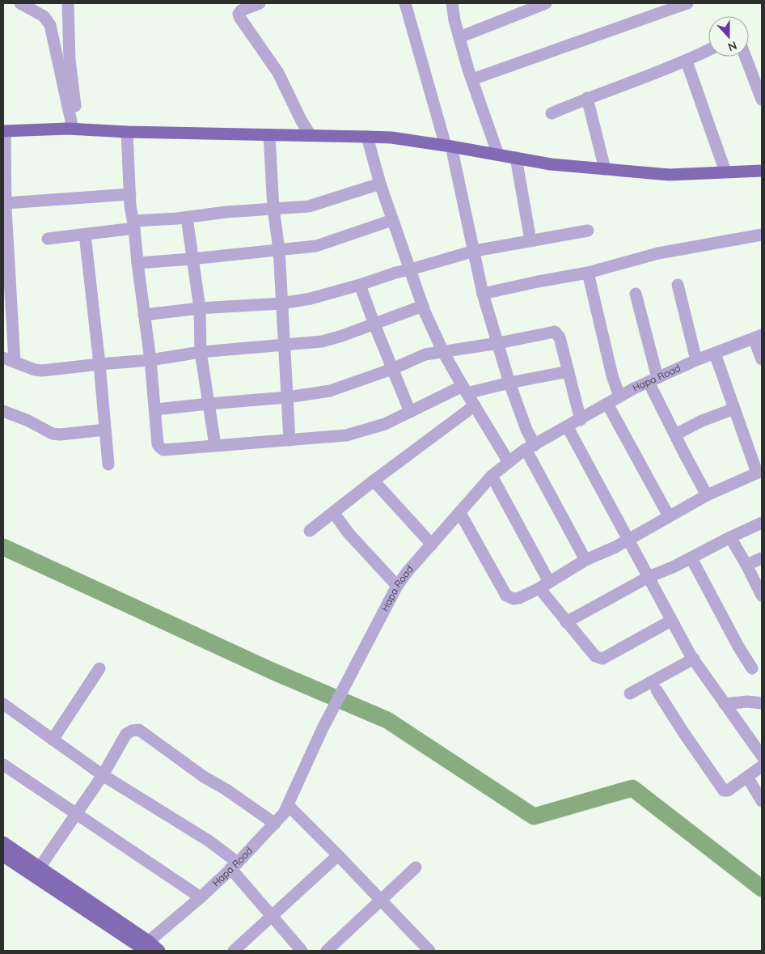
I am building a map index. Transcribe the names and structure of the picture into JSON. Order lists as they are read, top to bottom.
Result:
{
  "streets": {
    "street": ["Hapa Road"]
  },
  "north": "bottom"
}
